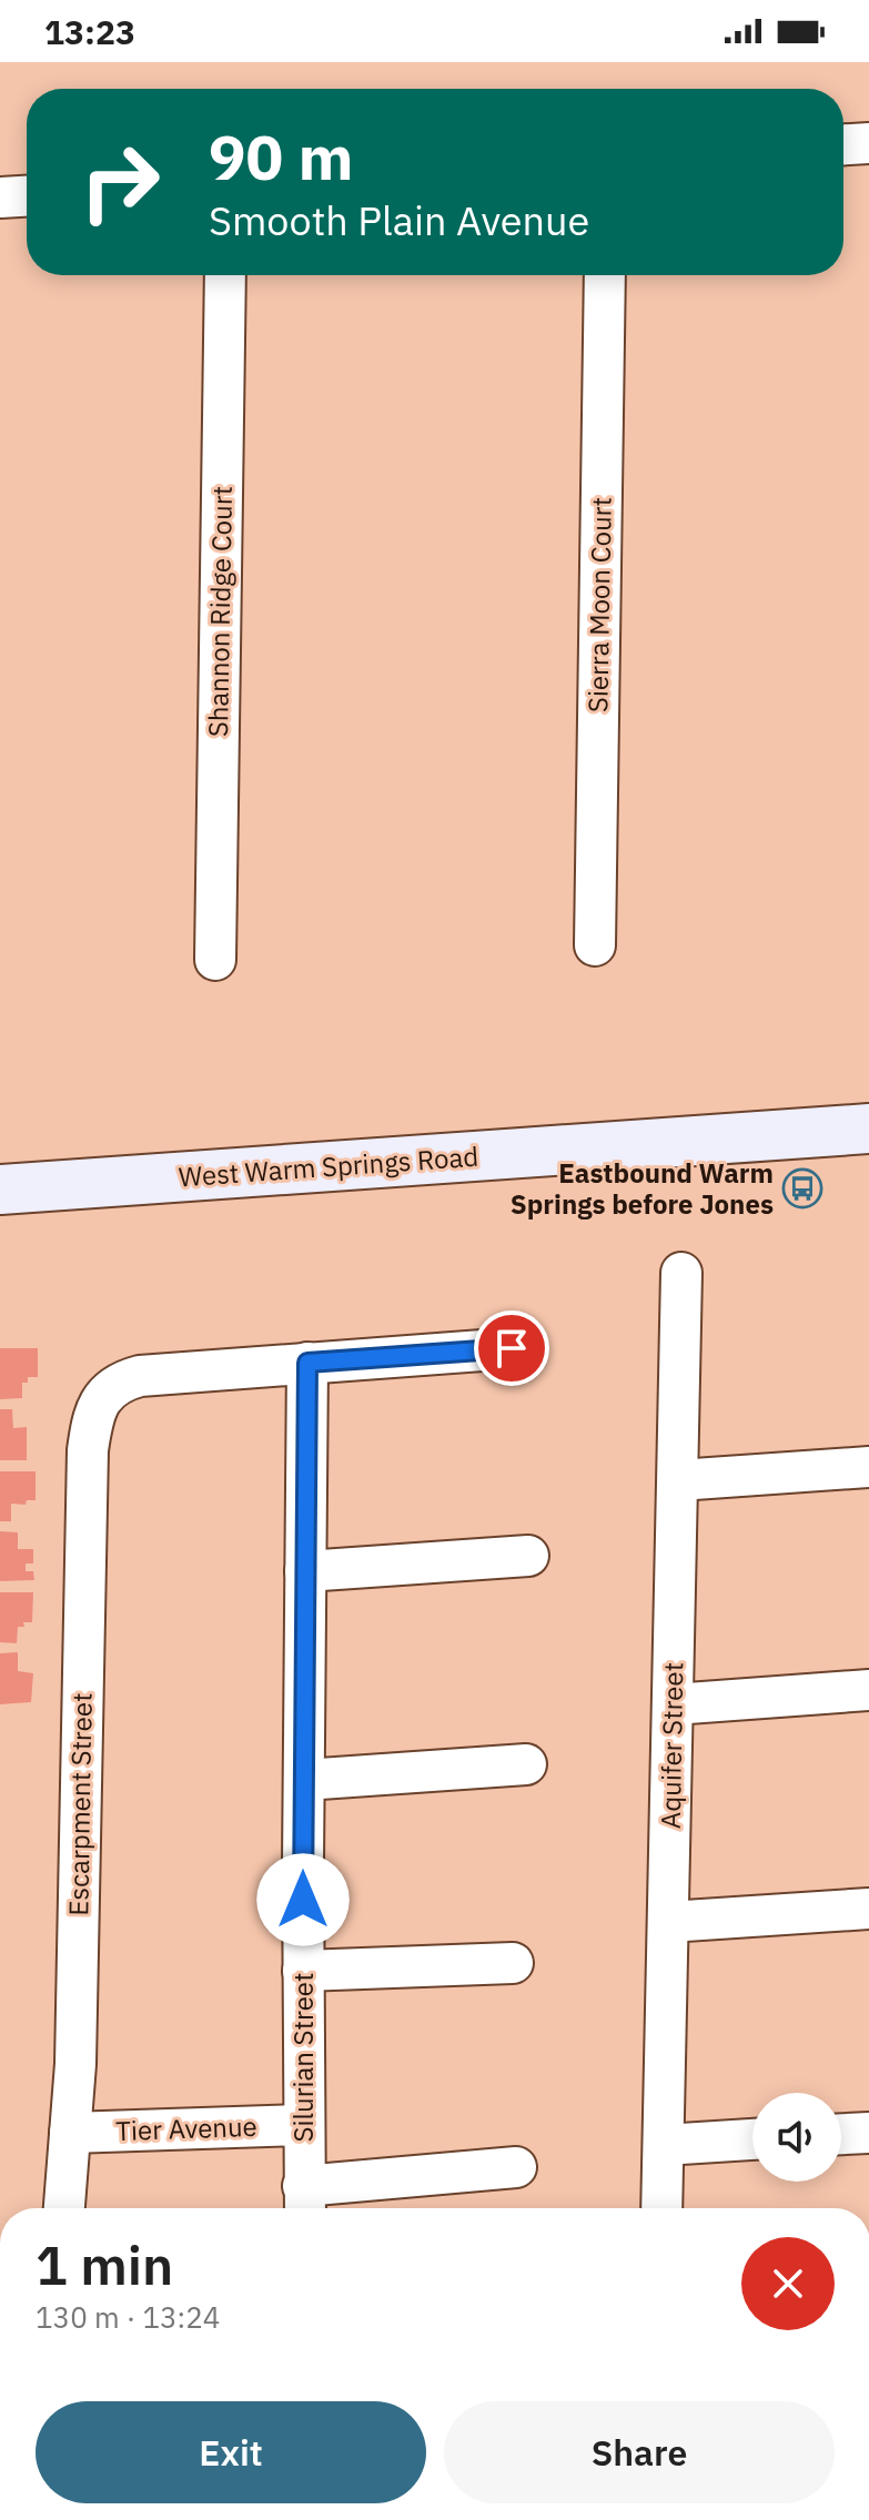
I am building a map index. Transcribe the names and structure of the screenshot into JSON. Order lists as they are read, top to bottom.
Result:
{
  "streets": {
    "main road": ["West Warm Springs Road"],
    "street": [
      "Sierra Moon Court",
      "Shannon Ridge Court",
      "Aquifer Street",
      "Escarpment Street",
      "Silurian Street",
      "Tier Avenue"
    ]
  },
  "crossings": [
    ["Escarpment Street", "Silurian Street"],
    ["Escarpment Street", "Tier Avenue"],
    ["Silurian Street", "Tier Avenue"]
  ],
  "places": {
    "bus stop": ["Eastbound Warm Springs before Jones"]
  },
  "page": {
    "status": "13:23",
    "turn": ["90 m", "Smooth Plain Avenue"],
    "heading": ["1 min", "130 m · 13:24"],
    "buttons": ["Exit", "Share"]
  }
}
